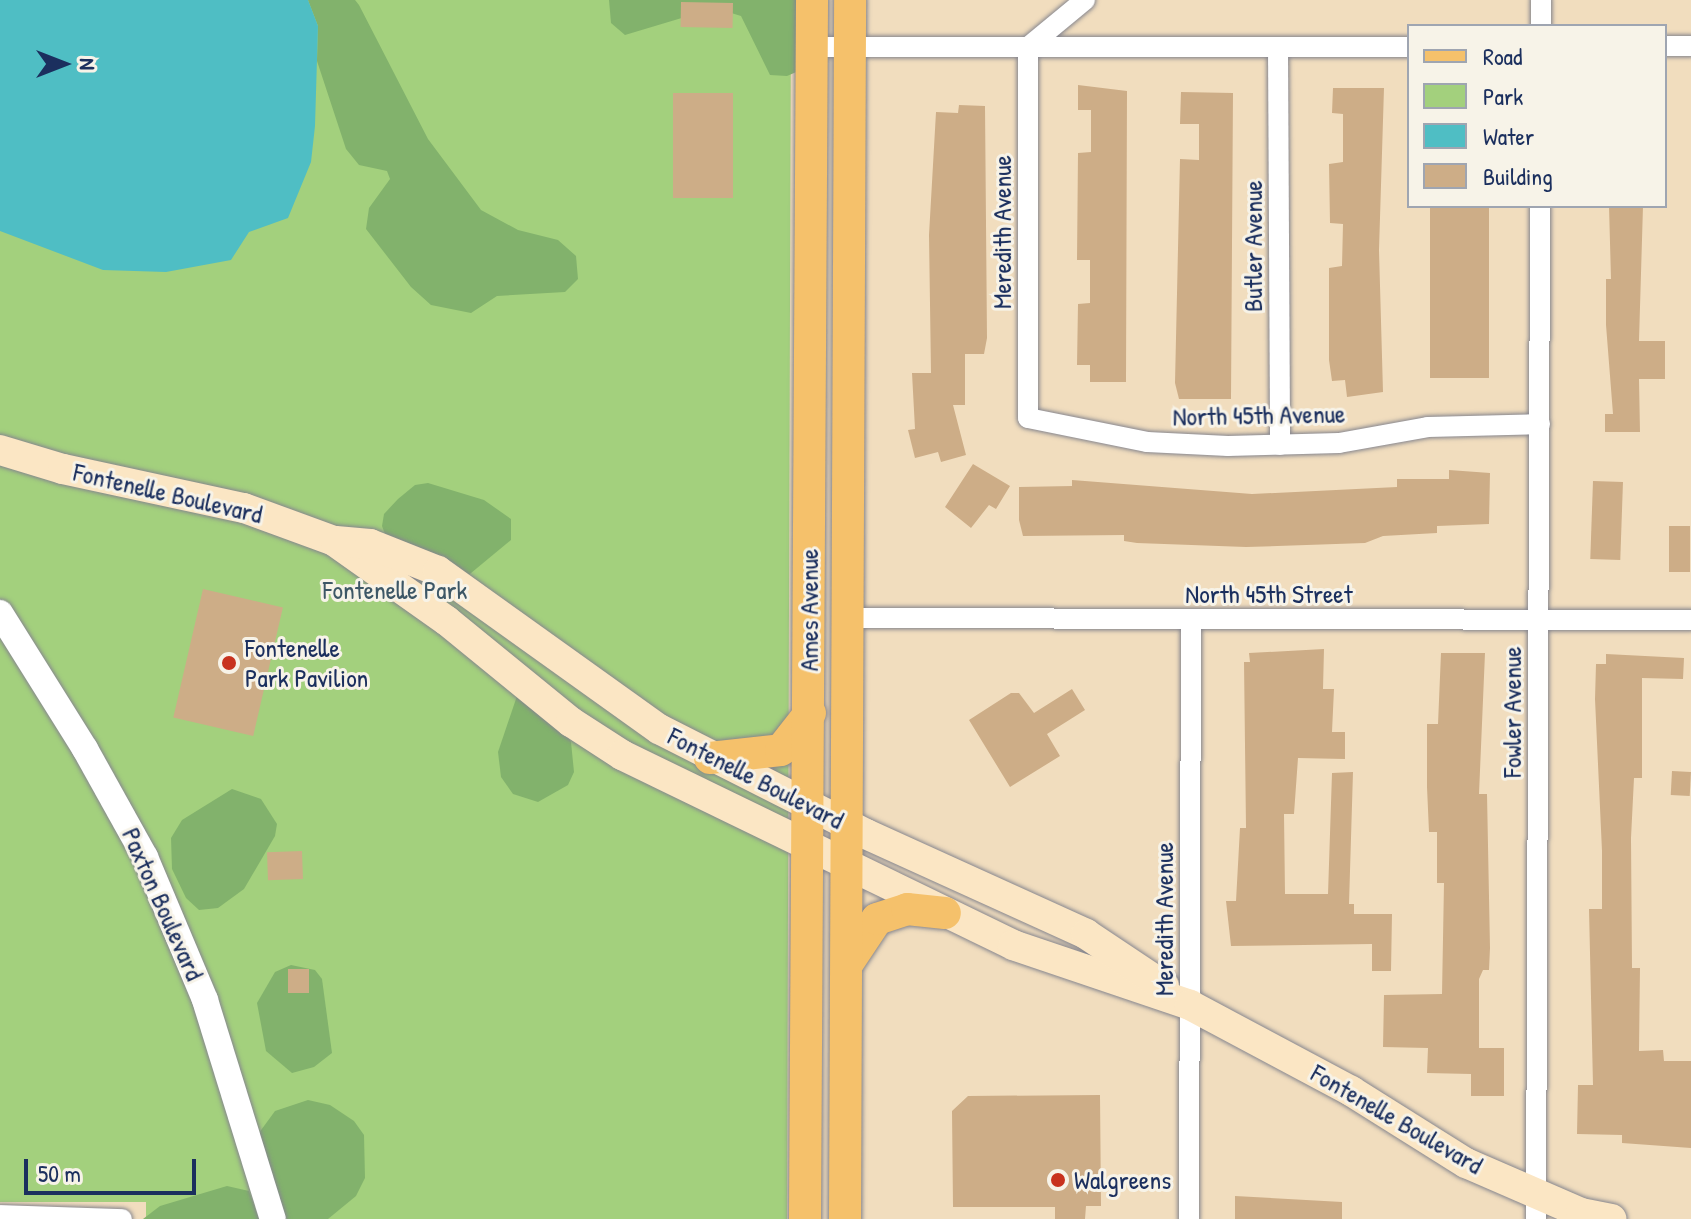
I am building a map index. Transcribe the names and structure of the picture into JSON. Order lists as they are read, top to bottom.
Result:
{
  "streets": {
    "main road": ["Fontenelle Boulevard", "Ames Avenue"],
    "street": [
      "Meredith Avenue",
      "Butler Avenue",
      "North 45th Avenue",
      "North 45th Street",
      "Fowler Avenue",
      "Paxton Boulevard"
    ]
  },
  "crossings": [
    ["Meredith Avenue", "North 45th Avenue"],
    ["Meredith Avenue", "Fontenelle Boulevard"],
    ["Meredith Avenue", "North 45th Street"],
    ["Butler Avenue", "North 45th Avenue"],
    ["North 45th Avenue", "Fowler Avenue"],
    ["Fontenelle Boulevard", "Ames Avenue"],
    ["Fontenelle Boulevard", "Fowler Avenue"],
    ["North 45th Street", "Ames Avenue"],
    ["North 45th Street", "Fowler Avenue"]
  ],
  "parks": ["Fontenelle Park"],
  "places": ["Fontenelle Park Pavilion", "Walgreens"],
  "legend": [
    "Road",
    "Park",
    "Water",
    "Building"
  ],
  "scale_bar": "50 m",
  "north": "right"
}
